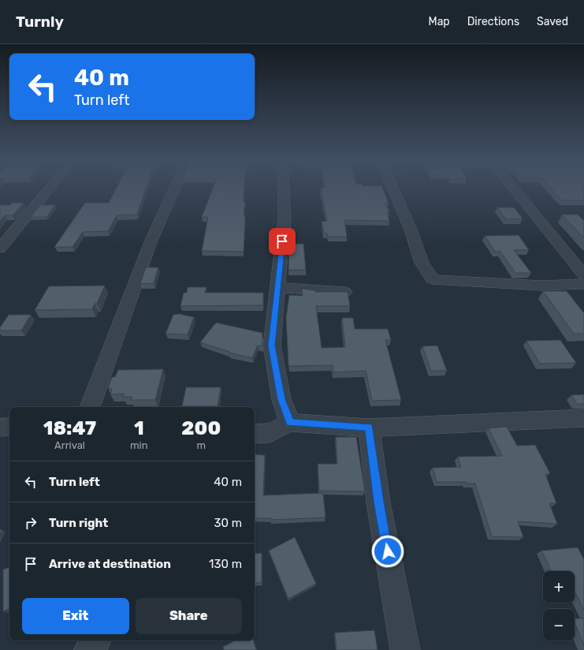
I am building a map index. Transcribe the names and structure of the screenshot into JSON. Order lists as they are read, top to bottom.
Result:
{
  "page": {
    "header": "Turnly",
    "nav": ["Map", "Directions", "Saved"],
    "turn": ["40 m", "Turn left"],
    "eta": [
      "18:47",
      "Arrival",
      "1",
      "min",
      "200",
      "m"
    ],
    "list": [
      {
        "name": "Turn left",
        "value": "40 m"
      },
      {
        "name": "Turn right",
        "value": "30 m"
      },
      {
        "name": "Arrive at destination",
        "value": "130 m"
      }
    ],
    "map_buttons": ["+", "−"],
    "buttons": ["Exit", "Share"]
  }
}
